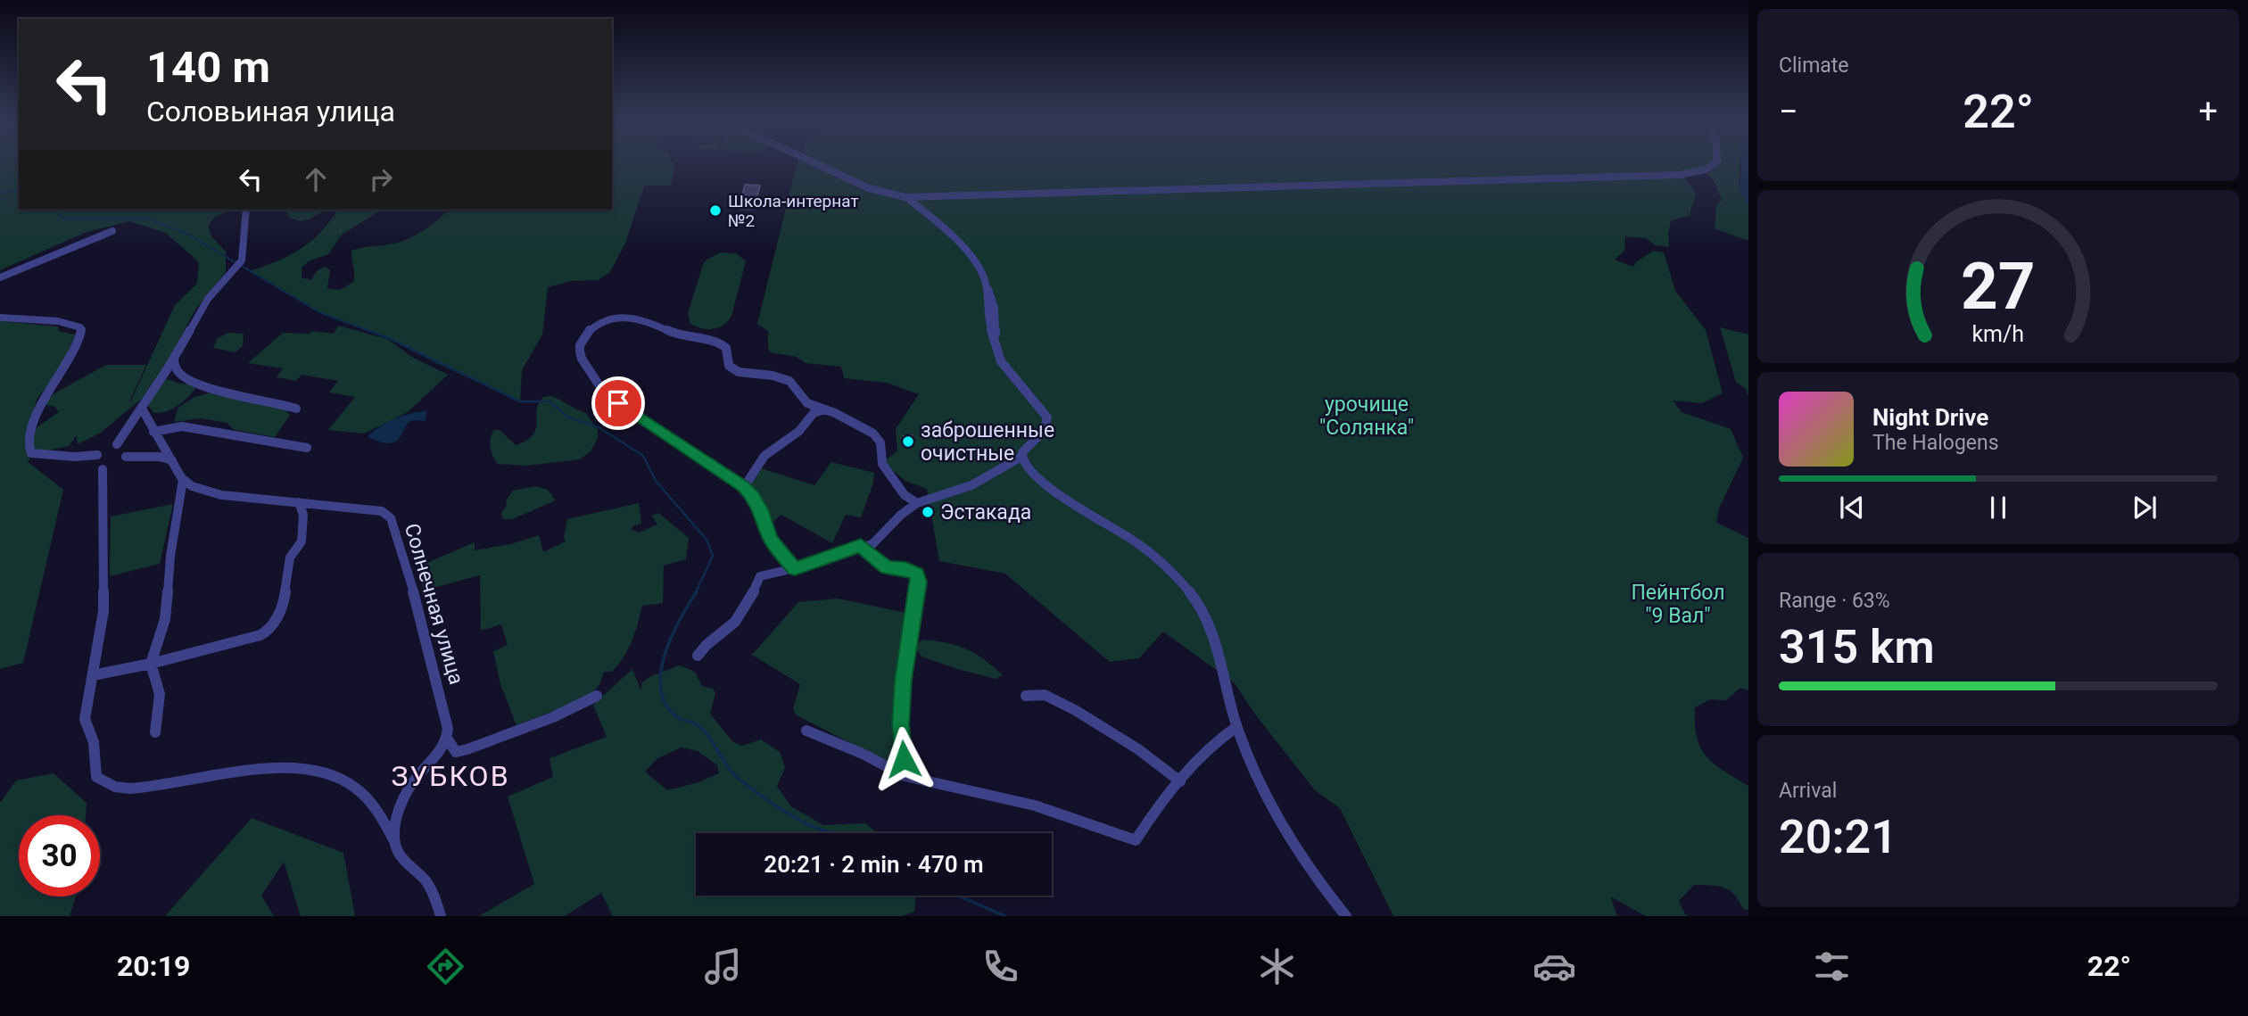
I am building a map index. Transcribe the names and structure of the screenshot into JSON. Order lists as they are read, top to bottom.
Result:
{
  "streets": {
    "street": ["Солнечная улица"]
  },
  "districts": ["ЗУБКОВ"],
  "parks": ["урочище \"Солянка\"", "Пейнтбол \"9 Вал\""],
  "places": ["Школа-интернат №2", "заброшенные очистные", "Эстакада"],
  "page": {
    "tile": [
      "Climate",
      ["Range · 63%", "315 km"],
      ["Arrival", "20:21"]
    ],
    "turn": ["140 m", "Соловьиная улица"],
    "heat": ["−", "22°", "+"],
    "song": ["Night Drive", "The Halogens"],
    "limit": "30",
    "trip": "20:21 · 2 min · 470 m",
    "tabs": ["20:19", "22°"],
    "gauge": ["27", "km/h"]
  }
}
